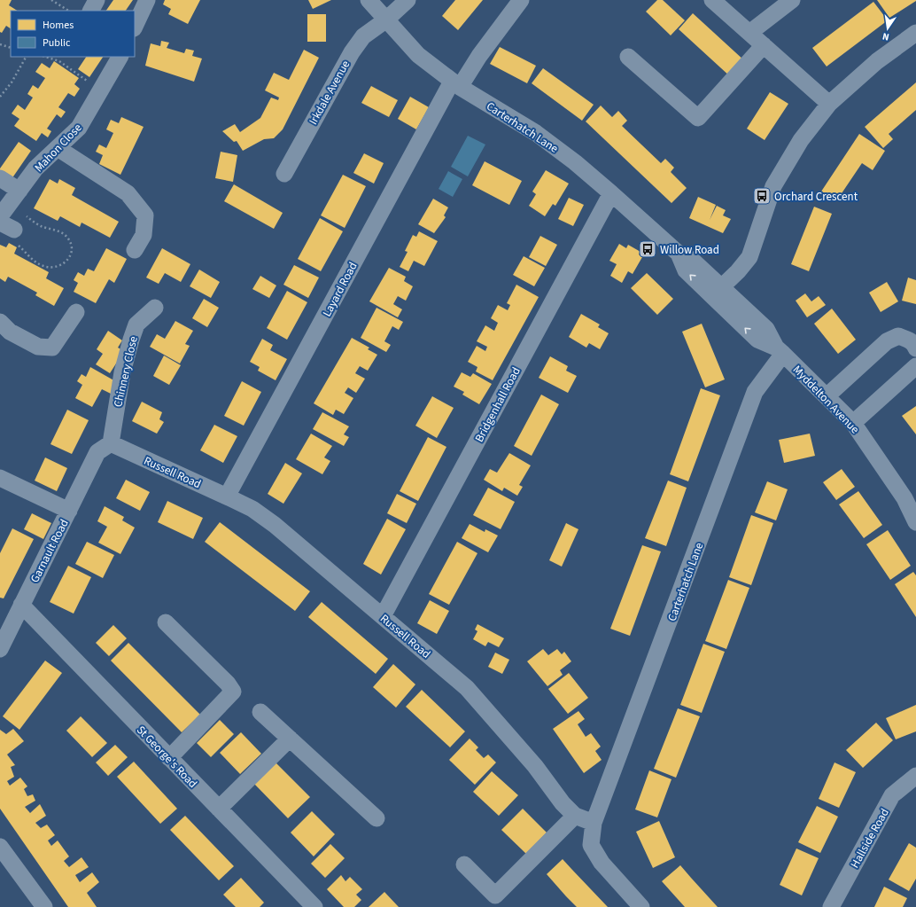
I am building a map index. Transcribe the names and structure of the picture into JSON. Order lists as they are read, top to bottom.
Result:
{
  "streets": {
    "street": [
      "Irkdale Avenue",
      "Carterhatch Lane",
      "Mahon Close",
      "Layard Road",
      "Chinnery Close",
      "Myddelton Avenue",
      "Bridgenhall Road",
      "Russell Road",
      "Garnault Road",
      "St George's Road",
      "Hallside Road"
    ]
  },
  "crossings": [
    ["Irkdale Avenue", "Carterhatch Lane"],
    ["Carterhatch Lane", "Layard Road"],
    ["Carterhatch Lane", "Myddelton Avenue"],
    ["Carterhatch Lane", "Bridgenhall Road"],
    ["Carterhatch Lane", "Russell Road"],
    ["Layard Road", "Russell Road"],
    ["Chinnery Close", "Russell Road"],
    ["Chinnery Close", "Garnault Road"],
    ["Bridgenhall Road", "Russell Road"],
    ["Russell Road", "Garnault Road"],
    ["Garnault Road", "St George's Road"]
  ],
  "places": {
    "bus stop": ["Orchard Crescent", "Willow Road"]
  },
  "legend": ["Homes", "Public"],
  "north": "bottom"
}
